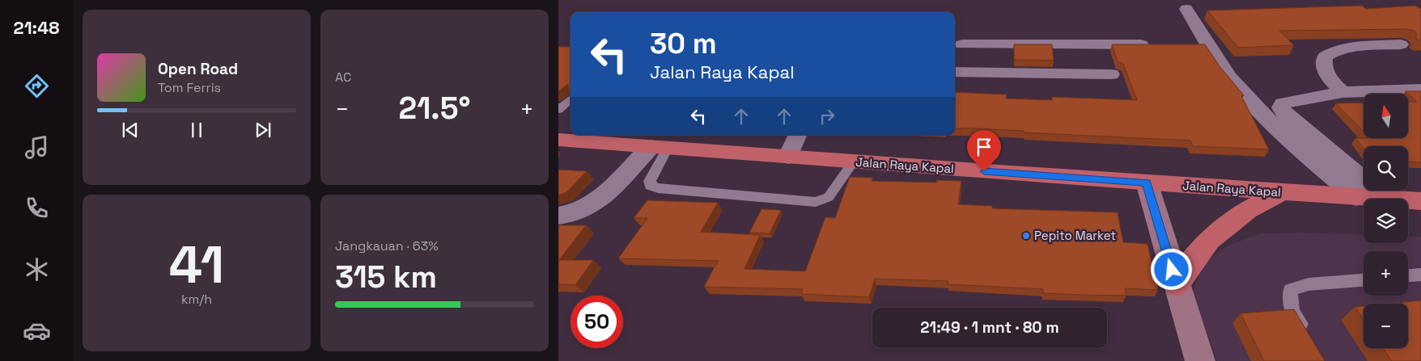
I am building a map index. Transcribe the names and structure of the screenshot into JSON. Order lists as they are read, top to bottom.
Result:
{
  "streets": {
    "highway": ["Jalan Raya Kapal"]
  },
  "places": ["Pepito Market"],
  "north": "top",
  "page": {
    "tabs": "21:48",
    "tile": [
      "AC",
      ["41", "km/h"],
      ["Jangkauan · 63%", "315 km"]
    ],
    "turn": ["30 m", "Jalan Raya Kapal"],
    "song": ["Open Road", "Tom Ferris"],
    "heat": ["−", "21.5°", "+"],
    "map_buttons": ["+", "−"],
    "limit": "50",
    "trip": "21:49 · 1 mnt · 80 m"
  }
}
